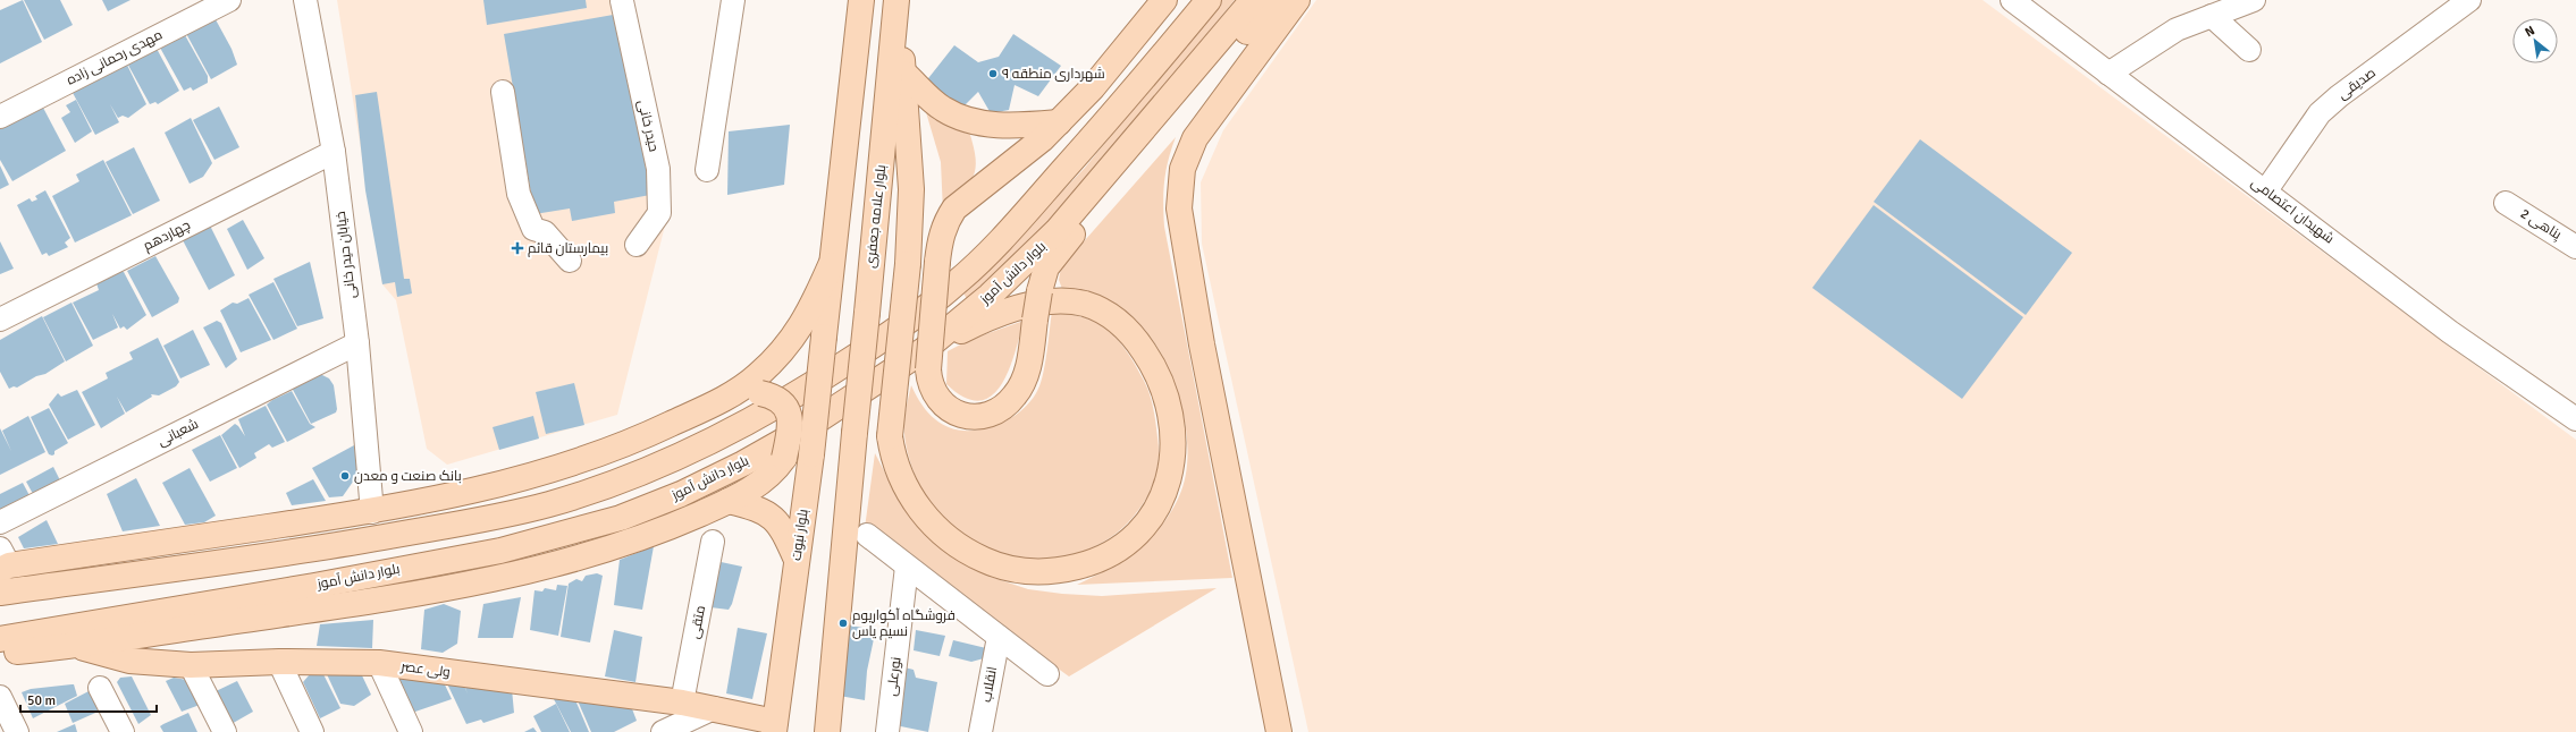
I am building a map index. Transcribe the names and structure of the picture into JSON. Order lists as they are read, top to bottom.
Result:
{
  "streets": {
    "main road": [
      "بلوار علامه جعفری",
      "بلوار دانش آموز",
      "بلوار نبوت",
      "ولی عصر"
    ],
    "street": [
      "مهدی رحمانی زاده",
      "صدیقی",
      "حیدر خانی",
      "شهیدان اعتصامی",
      "پناهی 2",
      "چهاردهم",
      "خیابان حیدر خانی",
      "شعبانی",
      "متقی",
      "نورعلی",
      "انقلاب"
    ]
  },
  "crossings": [
    ["صدیقی", "شهیدان اعتصامی"],
    ["چهاردهم", "خیابان حیدر خانی"],
    ["خیابان حیدر خانی", "شعبانی"],
    ["بلوار نبوت", "ولی عصر"],
    ["متقی", "ولی عصر"]
  ],
  "places": {
    "other": ["شهرداری منطقه ۹", "بانک صنعت و معدن", "فروشگاه آکواریوم نسیم یاس"],
    "health": ["بیمارستان قائم"]
  },
  "scale_bar": "50 m",
  "north": "top left"
}
